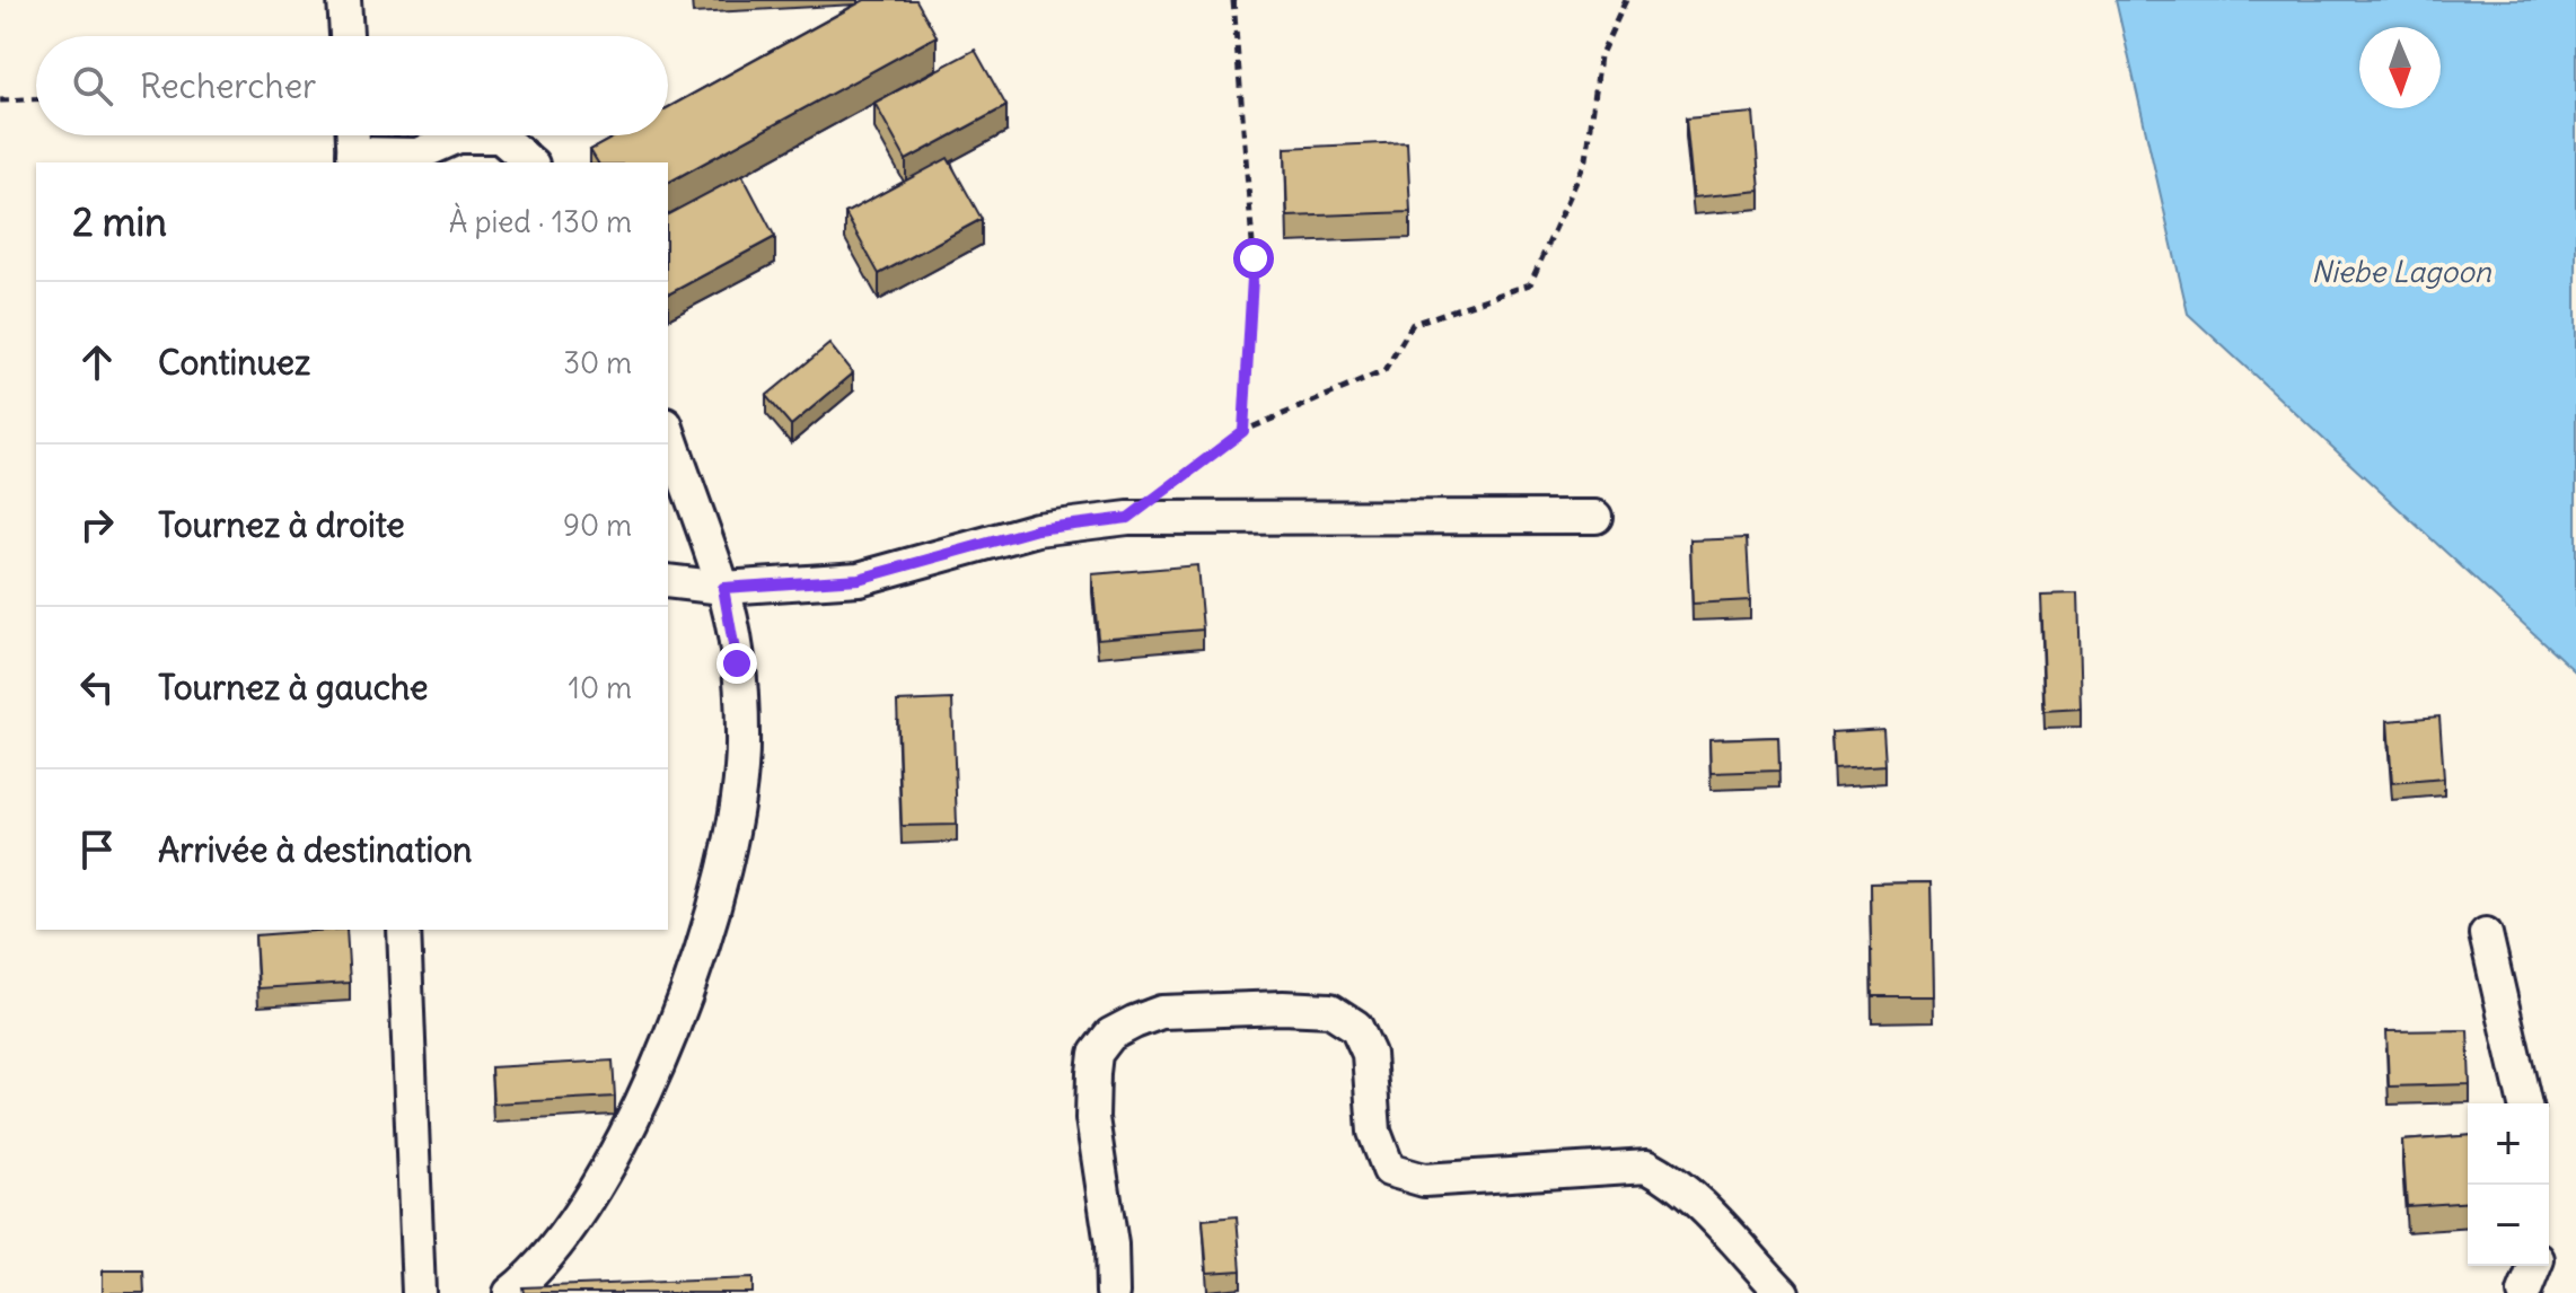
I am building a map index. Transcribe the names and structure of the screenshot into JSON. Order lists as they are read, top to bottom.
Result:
{
  "water": ["Niebe Lagoon"],
  "north": "bottom",
  "page": {
    "search": "Rechercher",
    "heading": ["2 min", "À pied · 130 m"],
    "list": [
      ["Continuez", "30 m"],
      ["Tournez à droite", "90 m"],
      ["Tournez à gauche", "10 m"],
      "Arrivée à destination"
    ],
    "map_buttons": ["+", "−"]
  }
}
